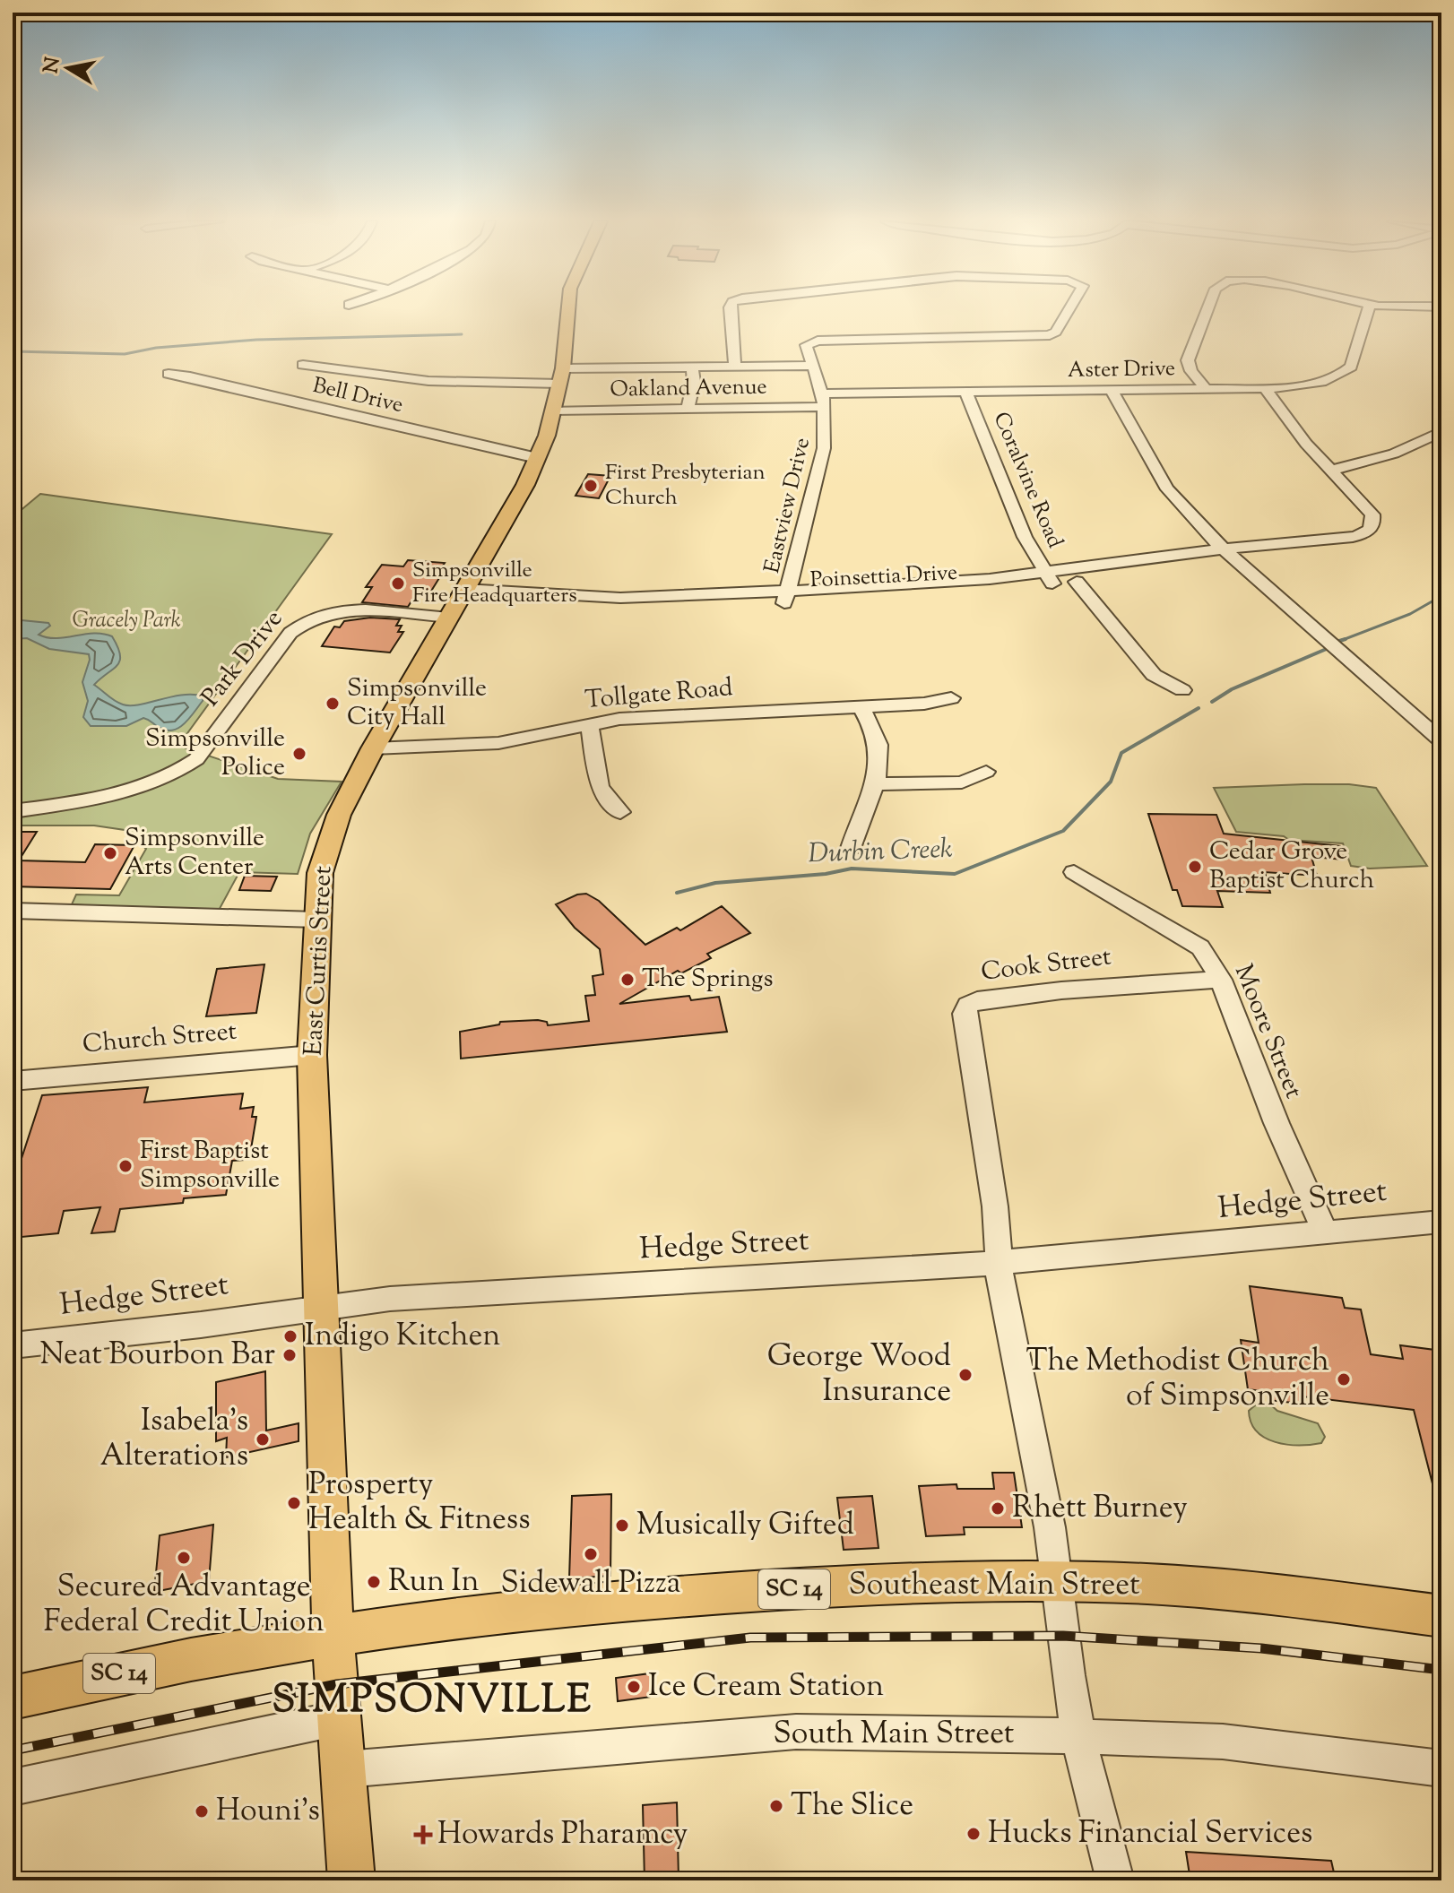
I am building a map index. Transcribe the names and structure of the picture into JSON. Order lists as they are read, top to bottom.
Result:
{
  "streets": {
    "main road": ["East Curtis Street", "Southeast Main Street", "SC 14"],
    "street": [
      "Aster Drive",
      "Oakland Avenue",
      "Bell Drive",
      "Coralvine Road",
      "Eastview Drive",
      "Poinsettia Drive",
      "Park Drive",
      "Tollgate Road",
      "Cook Street",
      "Moore Street",
      "Church Street",
      "Hedge Street",
      "South Main Street"
    ]
  },
  "crossings": [
    ["Aster Drive", "Oakland Avenue"],
    ["Aster Drive", "Coralvine Road"],
    ["Aster Drive", "Eastview Drive"],
    ["Oakland Avenue", "Eastview Drive"],
    ["Oakland Avenue", "East Curtis Street"],
    ["Bell Drive", "East Curtis Street"],
    ["Coralvine Road", "Poinsettia Drive"],
    ["Eastview Drive", "Poinsettia Drive"],
    ["Poinsettia Drive", "Park Drive"],
    ["Poinsettia Drive", "East Curtis Street"],
    ["Park Drive", "East Curtis Street"],
    ["Tollgate Road", "East Curtis Street"],
    ["East Curtis Street", "Church Street"],
    ["East Curtis Street", "Hedge Street"],
    ["East Curtis Street", "Southeast Main Street"],
    ["East Curtis Street", "SC 14"],
    ["East Curtis Street", "South Main Street"],
    ["Cook Street", "Moore Street"],
    ["Cook Street", "Hedge Street"],
    ["Moore Street", "Hedge Street"],
    ["Southeast Main Street", "SC 14"]
  ],
  "districts": ["SIMPSONVILLE"],
  "water": ["Durbin Creek"],
  "parks": ["Gracely Park"],
  "places": {
    "other": [
      "First Presbyterian Church",
      "Simpsonville Fire Headquarters",
      "Simpsonville City Hall",
      "Simpsonville Police",
      "Simpsonville Arts Center",
      "Cedar Grove Baptist Church",
      "The Springs",
      "First Baptist Simpsonville",
      "Indigo Kitchen",
      "Neat Bourbon Bar",
      "George Wood Insurance",
      "The Methodist Church of Simpsonville",
      "Isabela's Alterations",
      "Prosperty Health & Fitness",
      "Rhett Burney",
      "Musically Gifted",
      "Sidewall Pizza",
      "Secured Advantage Federal Credit Union",
      "Run In",
      "Ice Cream Station",
      "The Slice",
      "Houni's",
      "Hucks Financial Services"
    ],
    "health": ["Howards Pharamcy"]
  },
  "north": "left"
}
